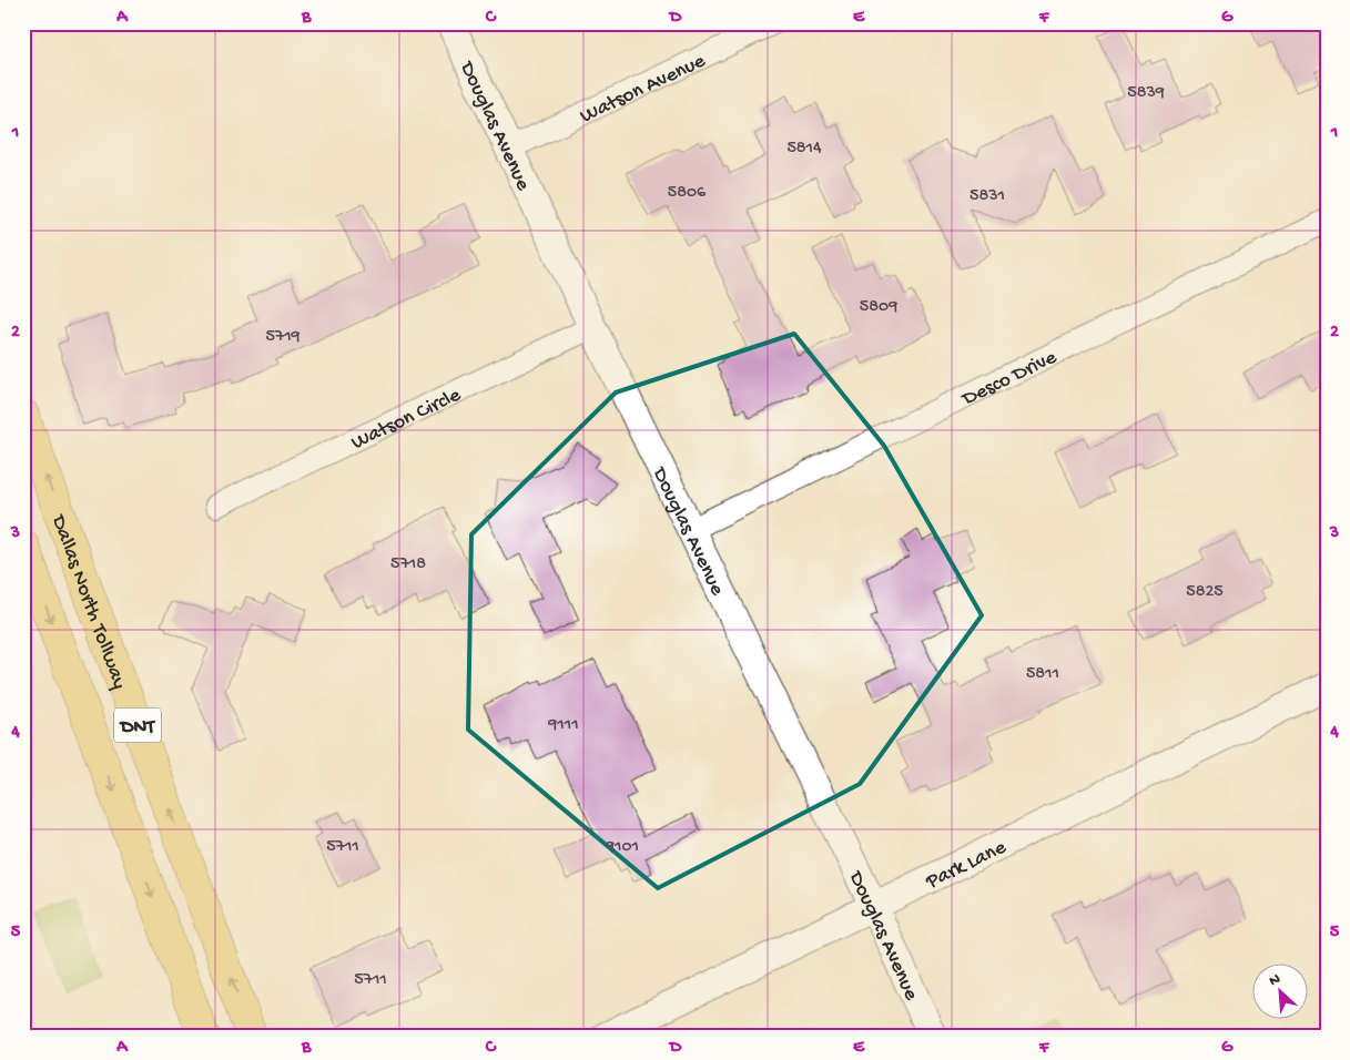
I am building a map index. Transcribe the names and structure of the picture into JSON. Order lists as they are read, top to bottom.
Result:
{
  "streets": {
    "highway": ["Dallas North Tollway", "DNT"],
    "street": [
      "Watson Avenue",
      "Douglas Avenue",
      "Desco Drive",
      "Watson Circle",
      "Park Lane"
    ]
  },
  "crossings": [
    ["Watson Avenue", "Douglas Avenue"],
    ["Douglas Avenue", "Desco Drive"],
    ["Douglas Avenue", "Watson Circle"],
    ["Douglas Avenue", "Park Lane"]
  ],
  "house_numbers": [
    "5839",
    "5814",
    "5806",
    "5831",
    "5809",
    "5719",
    "5718",
    "5825",
    "5811",
    "9111",
    "5711",
    "9101",
    "5711"
  ],
  "north": "top left",
  "grid": {
    "columns": [
      "A",
      "B",
      "C",
      "D",
      "E",
      "F",
      "G"
    ],
    "rows": [
      "1",
      "2",
      "3",
      "4",
      "5"
    ]
  }
}
